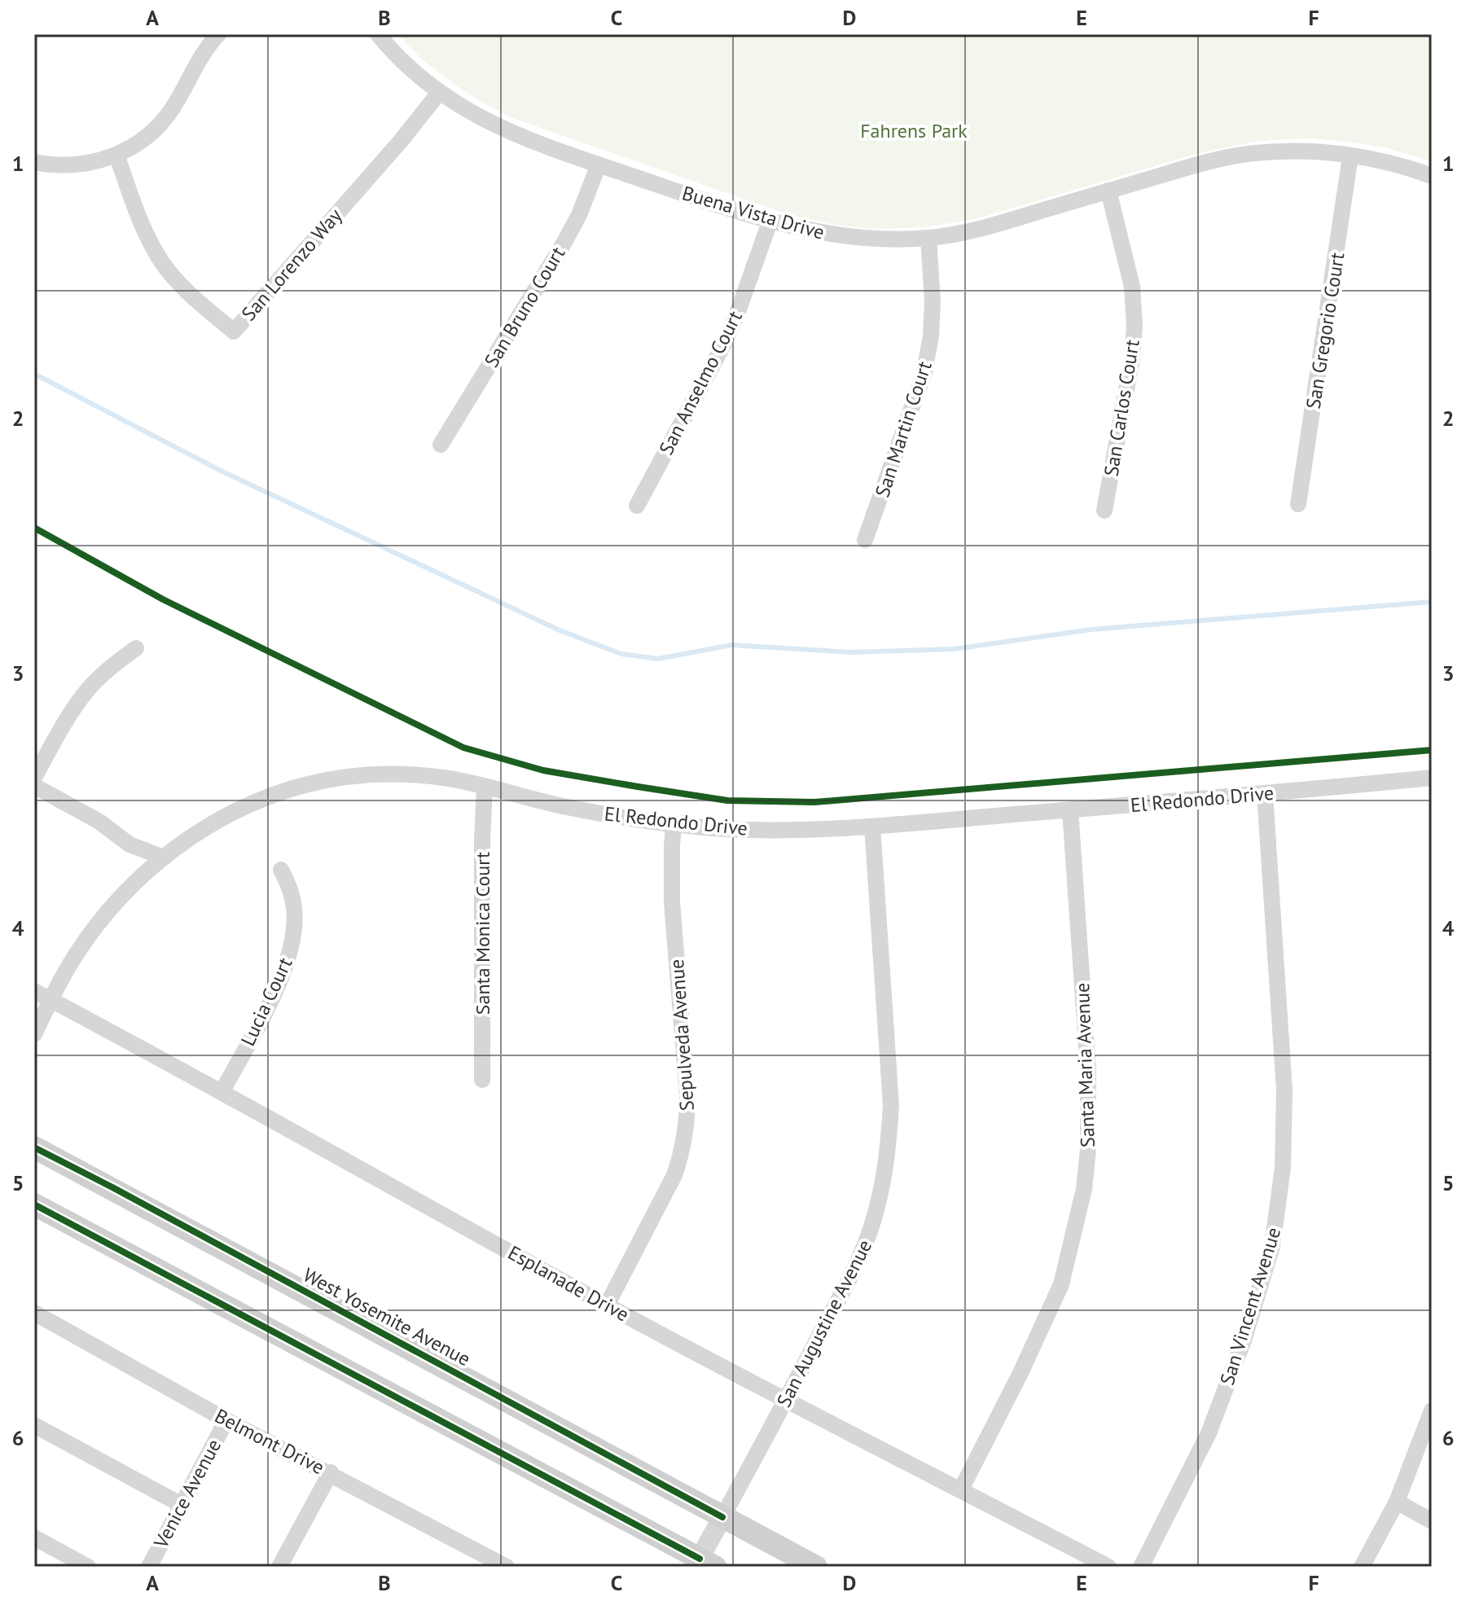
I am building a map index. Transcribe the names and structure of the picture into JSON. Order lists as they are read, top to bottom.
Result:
{
  "streets": {
    "main road": ["West Yosemite Avenue"],
    "street": [
      "Buena Vista Drive",
      "San Lorenzo Way",
      "San Bruno Court",
      "San Gregorio Court",
      "San Anselmo Court",
      "San Carlos Court",
      "San Martin Court",
      "El Redondo Drive",
      "Santa Monica Court",
      "Lucia Court",
      "Sepulveda Avenue",
      "Santa Maria Avenue",
      "Esplanade Drive",
      "San Vincent Avenue",
      "San Augustine Avenue",
      "Belmont Drive",
      "Venice Avenue"
    ]
  },
  "crossings": [
    ["Buena Vista Drive", "San Lorenzo Way"],
    ["Buena Vista Drive", "San Bruno Court"],
    ["Buena Vista Drive", "San Gregorio Court"],
    ["Buena Vista Drive", "San Anselmo Court"],
    ["Buena Vista Drive", "San Carlos Court"],
    ["Buena Vista Drive", "San Martin Court"],
    ["El Redondo Drive", "Santa Monica Court"],
    ["El Redondo Drive", "Sepulveda Avenue"],
    ["El Redondo Drive", "Santa Maria Avenue"],
    ["El Redondo Drive", "Esplanade Drive"],
    ["El Redondo Drive", "San Vincent Avenue"],
    ["El Redondo Drive", "San Augustine Avenue"],
    ["Lucia Court", "Esplanade Drive"],
    ["Sepulveda Avenue", "Esplanade Drive"],
    ["Santa Maria Avenue", "Esplanade Drive"],
    ["Esplanade Drive", "San Augustine Avenue"],
    ["West Yosemite Avenue", "San Augustine Avenue"],
    ["Belmont Drive", "Venice Avenue"]
  ],
  "parks": ["Fahrens Park"],
  "grid": {
    "columns": [
      "A",
      "B",
      "C",
      "D",
      "E",
      "F"
    ],
    "rows": [
      "1",
      "2",
      "3",
      "4",
      "5",
      "6"
    ]
  }
}
